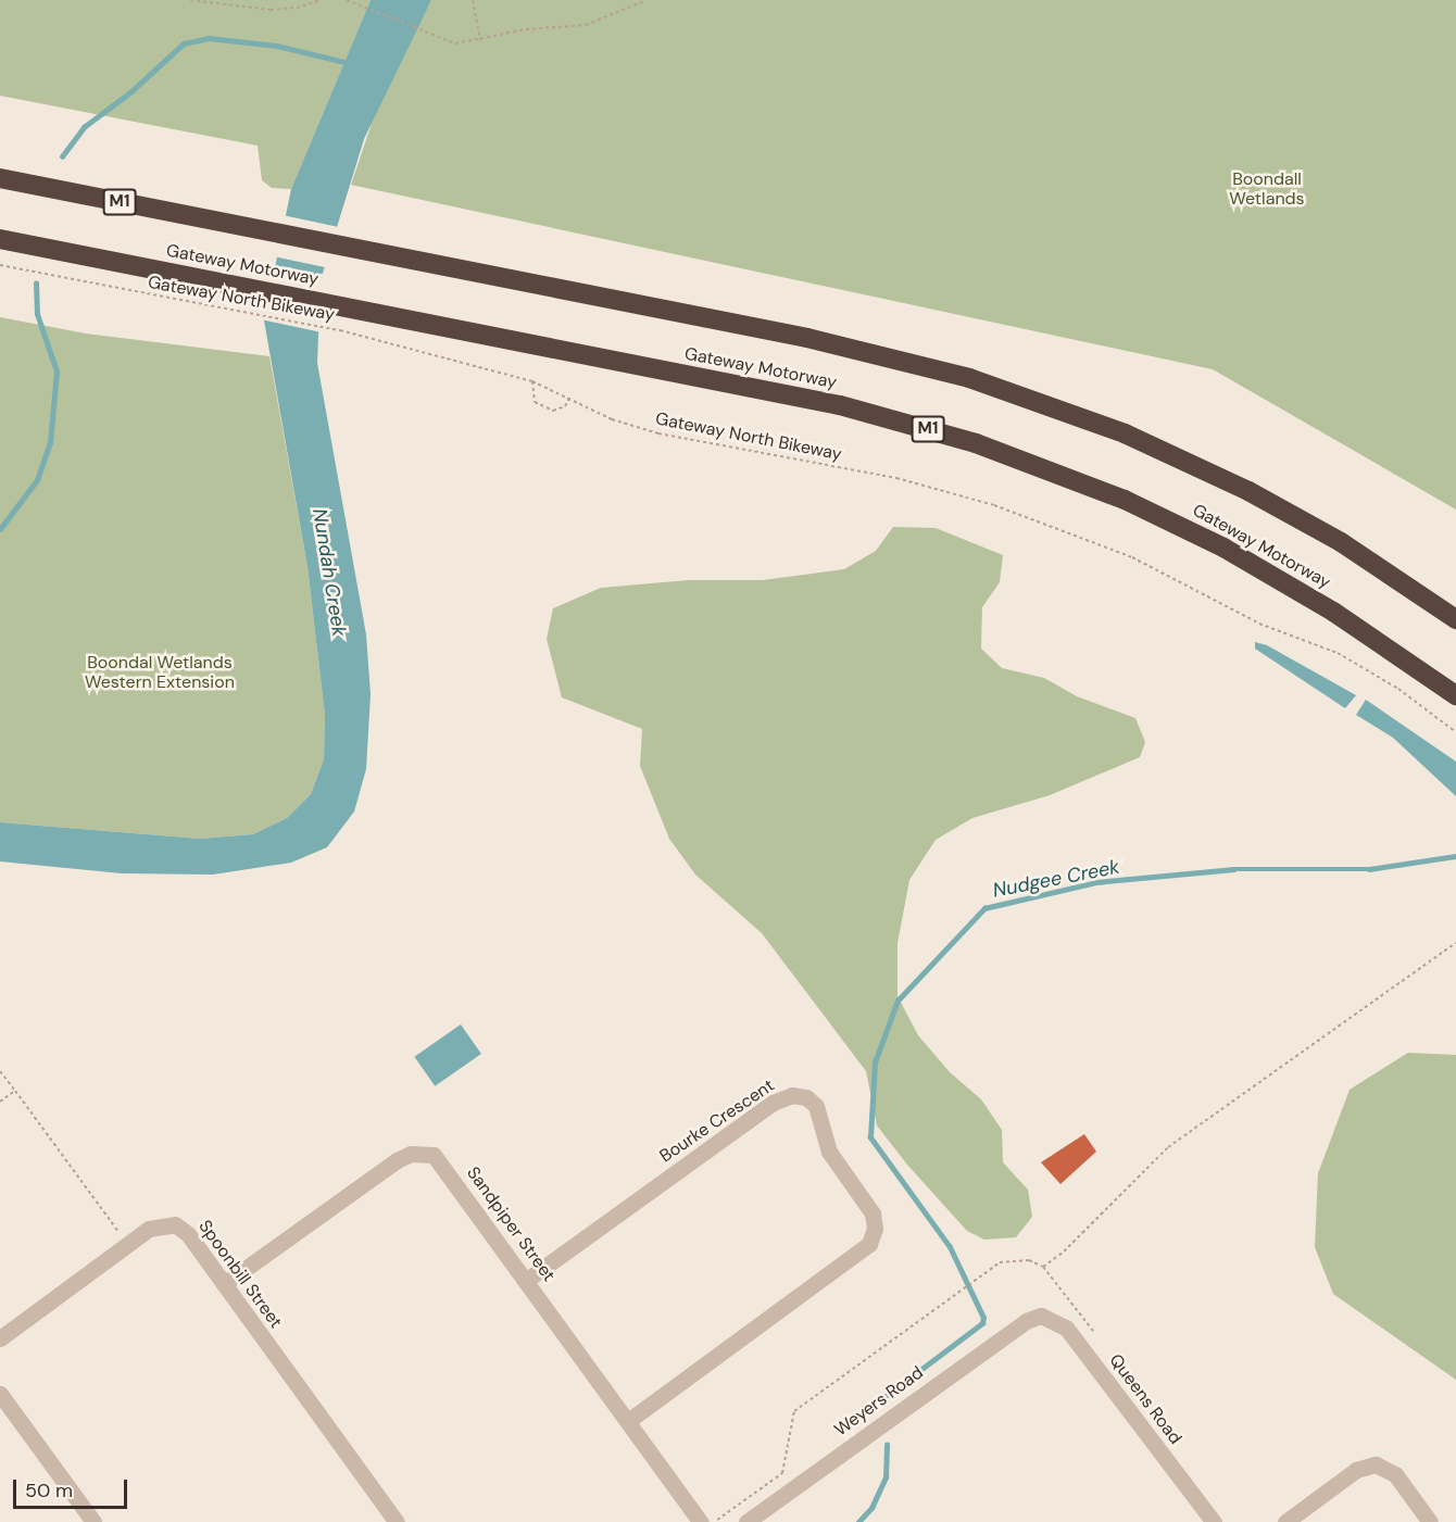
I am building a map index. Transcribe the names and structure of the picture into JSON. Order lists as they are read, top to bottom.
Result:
{
  "streets": {
    "highway": ["M1", "Gateway Motorway"],
    "street": [
      "Bourke Crescent",
      "Sandpiper Street",
      "Spoonbill Street",
      "Queens Road",
      "Weyers Road"
    ],
    "path": ["Gateway North Bikeway"]
  },
  "crossings": [
    ["Bourke Crescent", "Sandpiper Street"],
    ["Sandpiper Street", "Spoonbill Street"],
    ["Queens Road", "Weyers Road"]
  ],
  "water": ["Nundah Creek", "Nudgee Creek"],
  "parks": ["Boondall Wetlands", "Boondal Wetlands Western Extension"],
  "scale_bar": "50 m"
}
